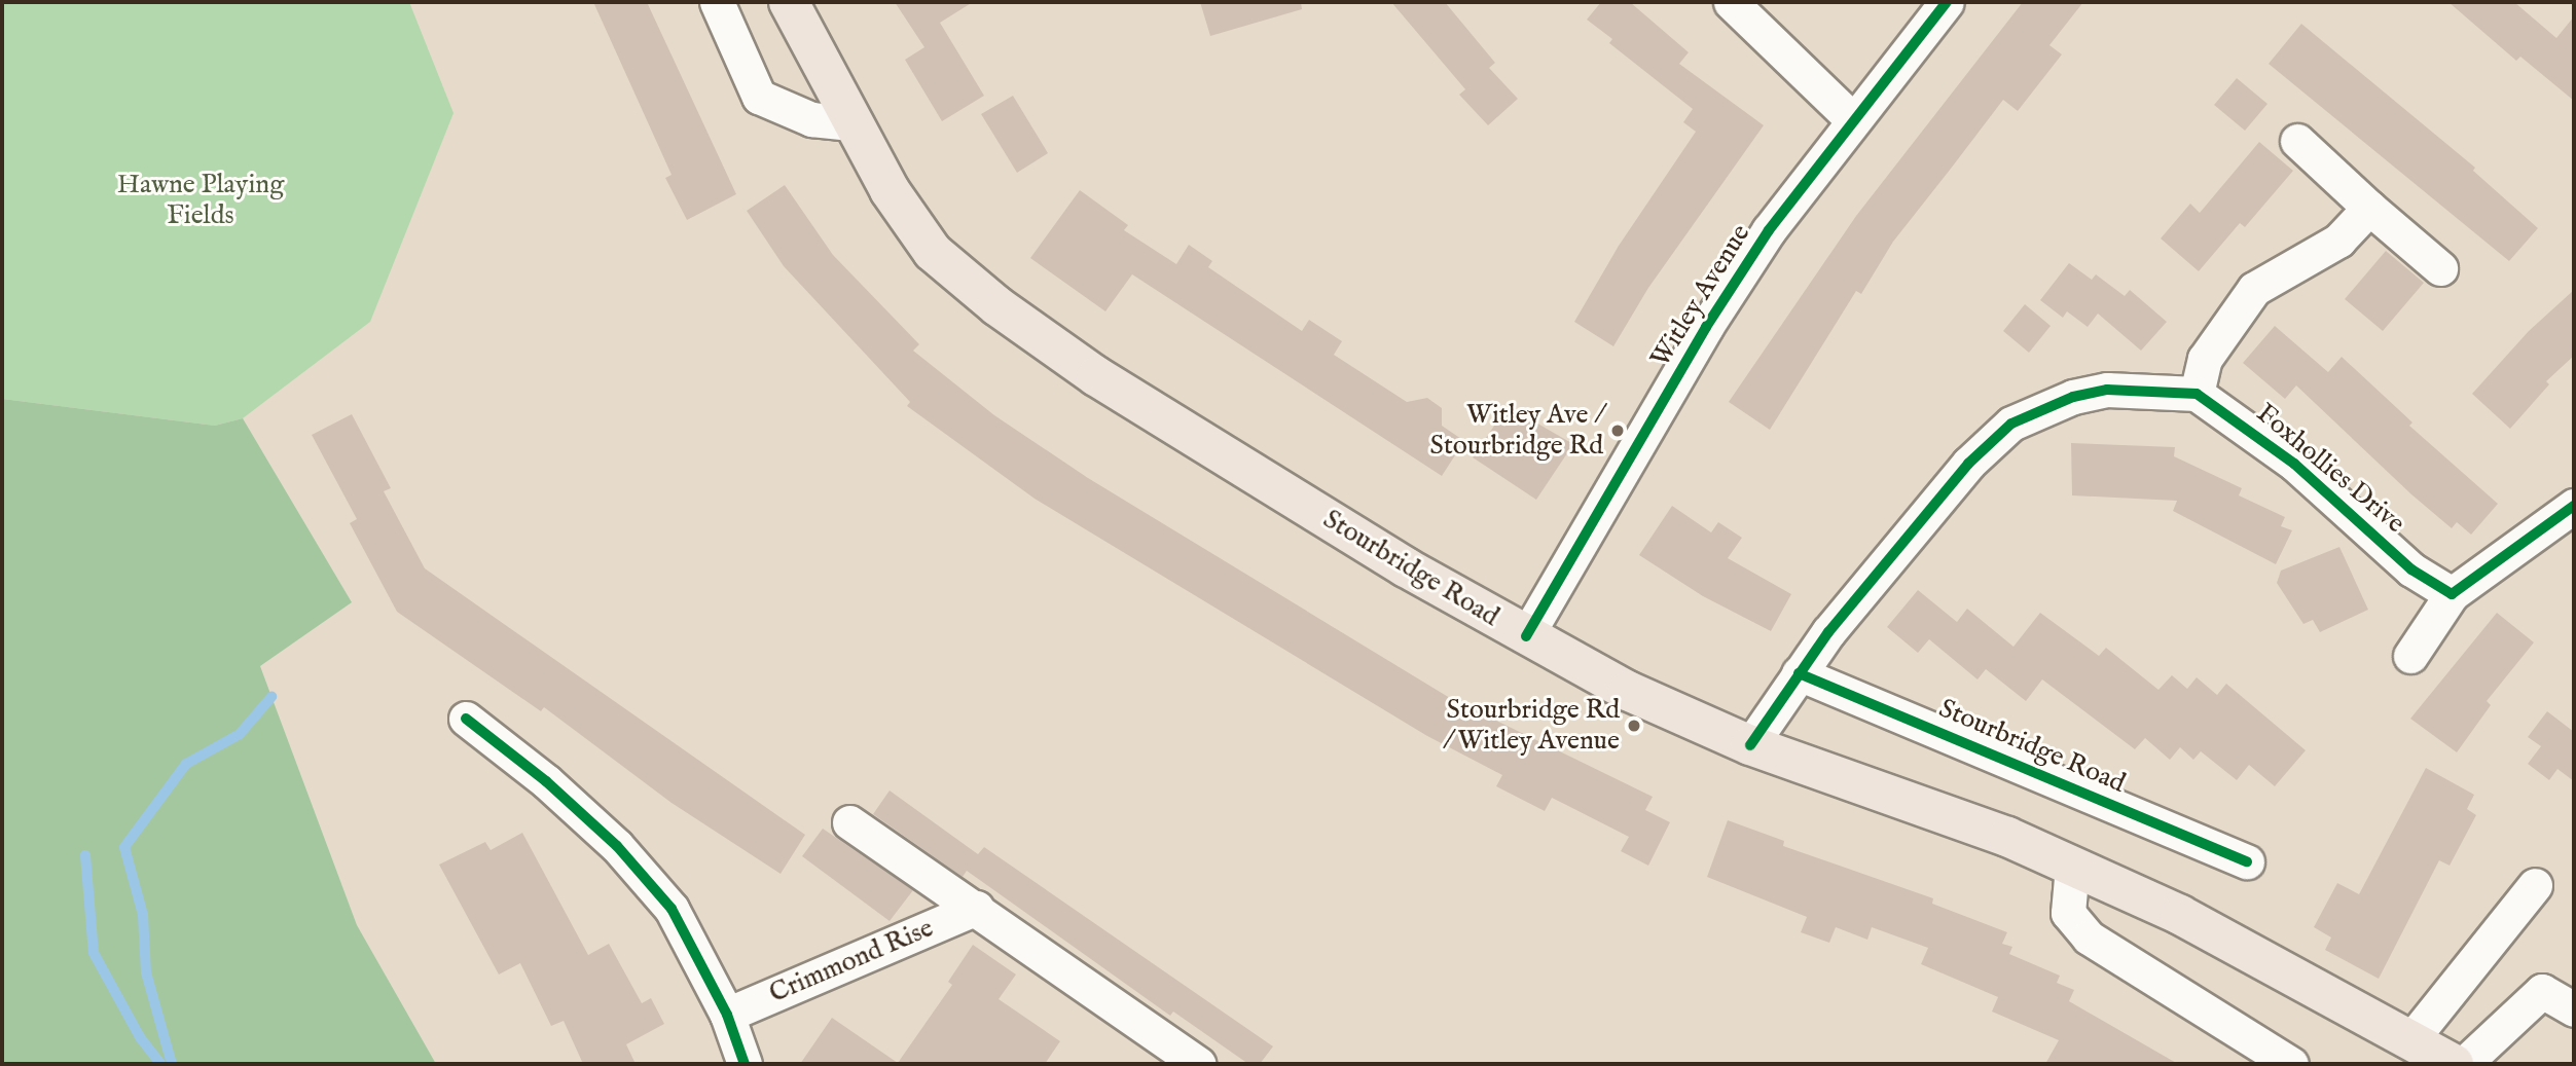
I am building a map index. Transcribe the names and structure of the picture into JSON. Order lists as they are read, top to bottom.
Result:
{
  "streets": {
    "highway": ["Stourbridge Road"],
    "street": ["Witley Avenue", "Foxhollies Drive", "Crimmond Rise"]
  },
  "crossings": [
    ["Witley Avenue", "Stourbridge Road"]
  ],
  "parks": ["Hawne Playing Fields"],
  "places": ["Witley Ave / Stourbridge Rd", "Stourbridge Rd / Witley Avenue"]
}
